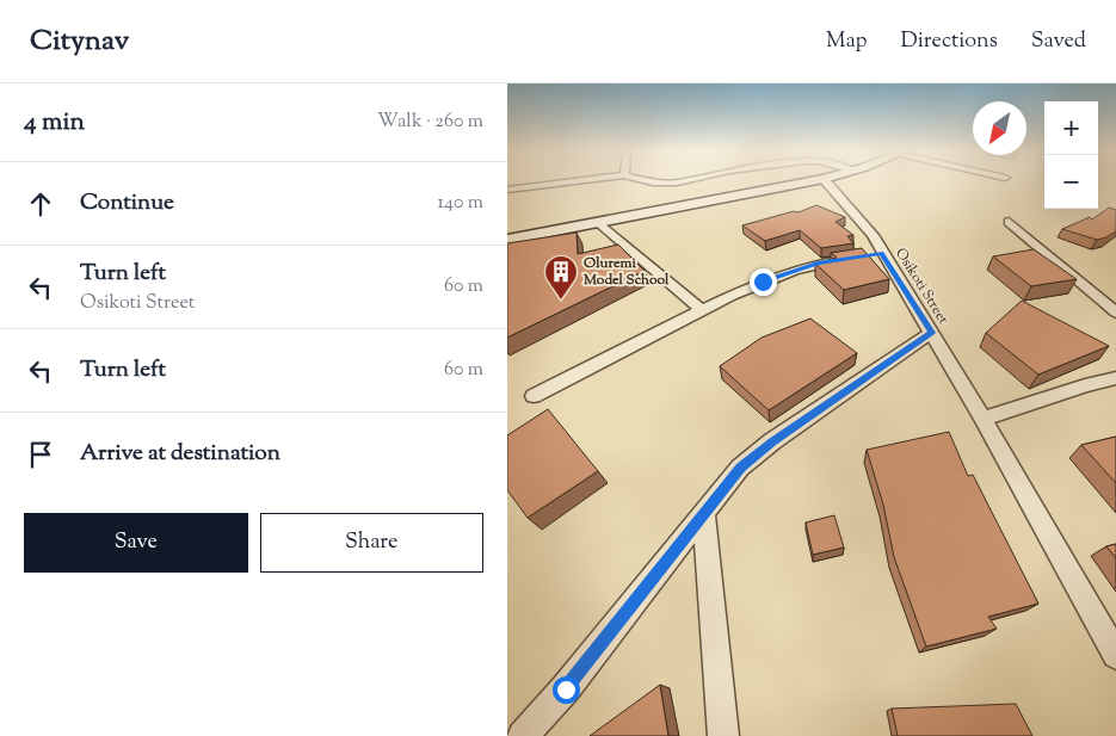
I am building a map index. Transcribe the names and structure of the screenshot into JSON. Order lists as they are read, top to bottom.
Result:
{
  "streets": {
    "street": ["Osikoti Street"]
  },
  "places": {
    "building": ["Oluremi Model School"]
  },
  "north": "bottom left",
  "page": {
    "header": "Citynav",
    "nav": ["Map", "Directions", "Saved"],
    "heading": ["4 min", "Walk · 260 m"],
    "map_buttons": ["+", "−"],
    "list": [
      ["Continue", "140 m"],
      ["Turn left", "Osikoti Street", "60 m"],
      ["Turn left", "60 m"],
      "Arrive at destination"
    ],
    "buttons": ["Save", "Share"]
  }
}
